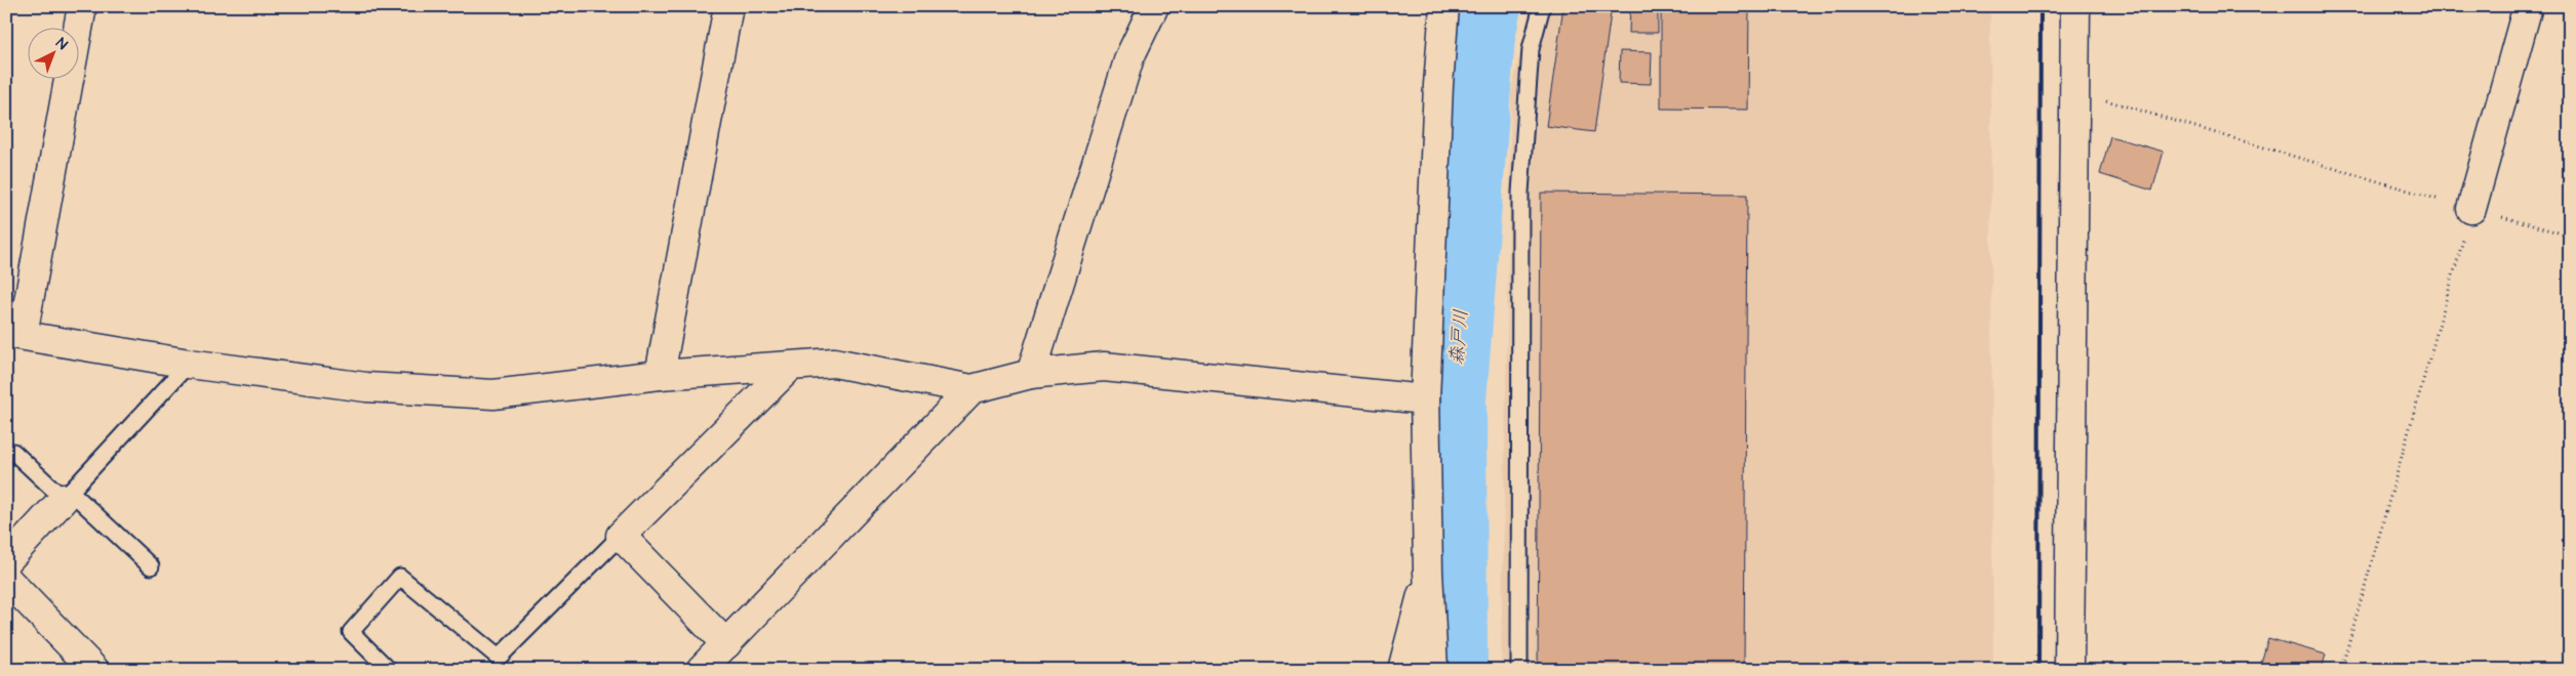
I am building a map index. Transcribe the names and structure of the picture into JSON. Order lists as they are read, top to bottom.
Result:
{
  "water": ["森戸川"],
  "north": "top right"
}
